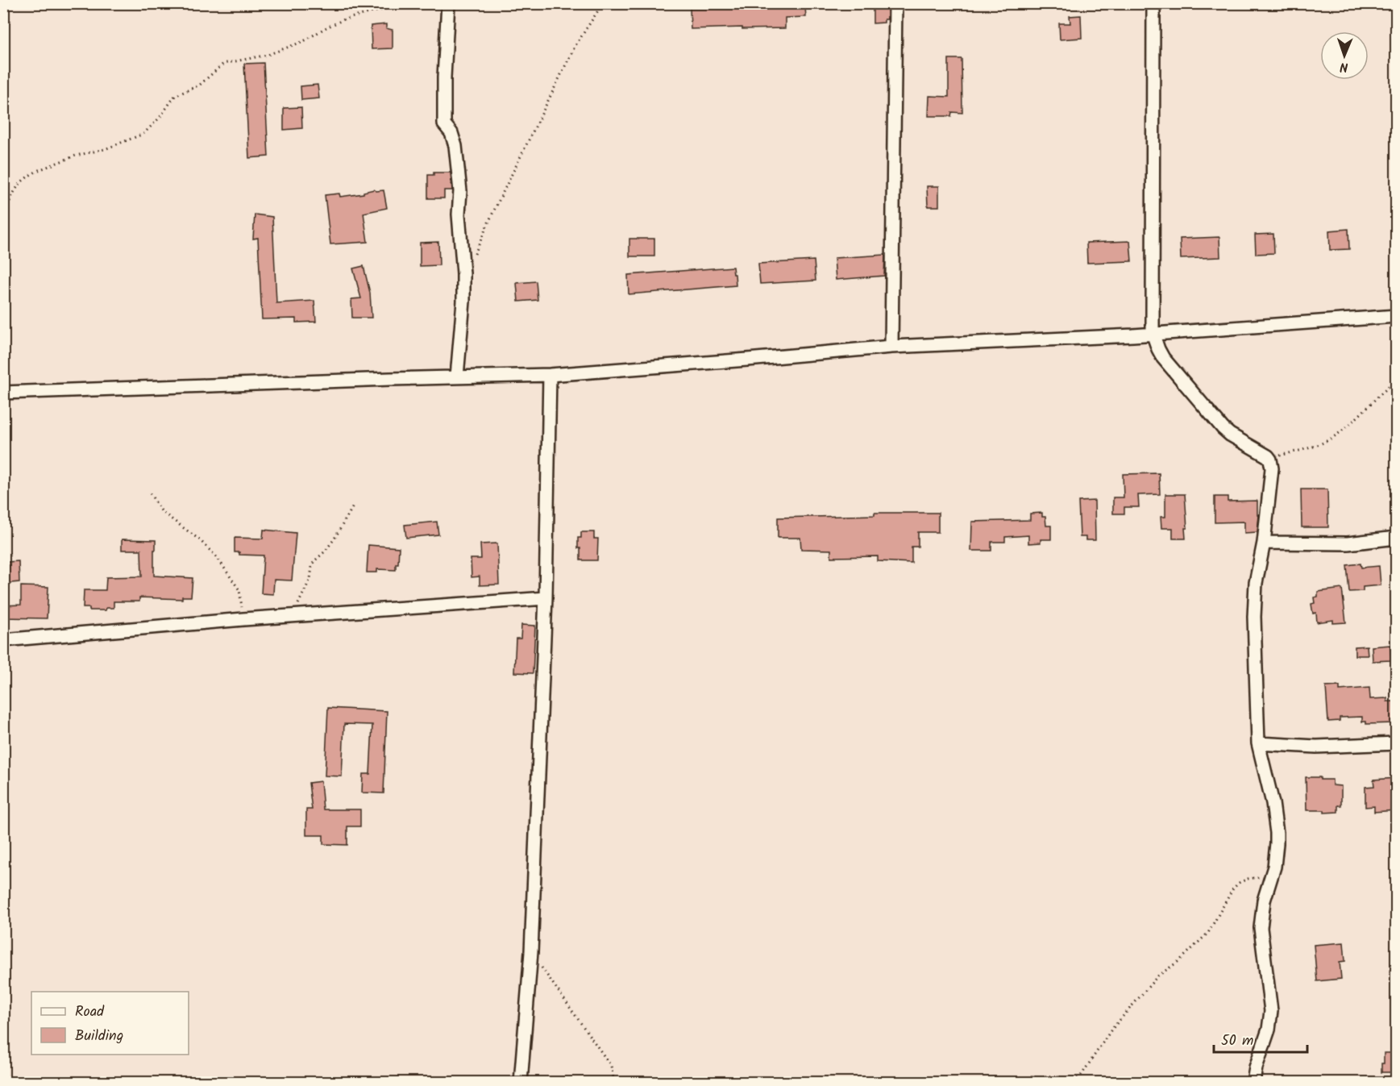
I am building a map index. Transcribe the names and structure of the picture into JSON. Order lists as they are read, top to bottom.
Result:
{
  "legend": ["Road", "Building"],
  "scale_bar": "50 m",
  "north": "bottom"
}
